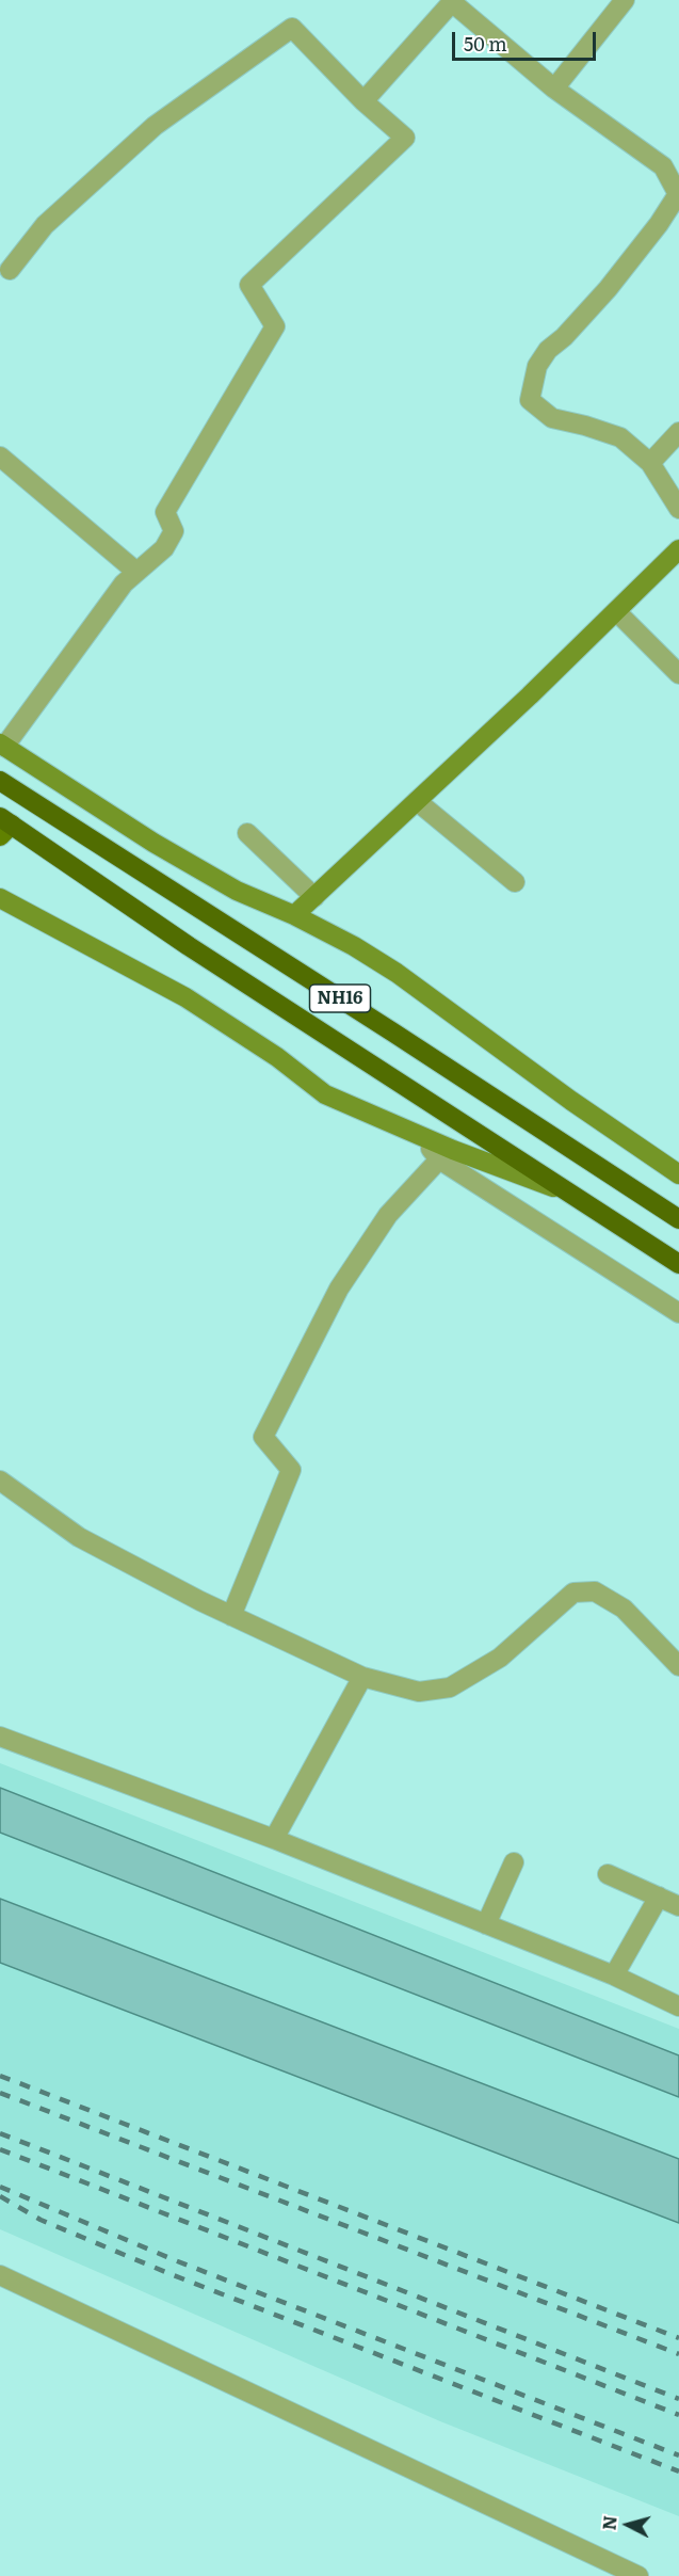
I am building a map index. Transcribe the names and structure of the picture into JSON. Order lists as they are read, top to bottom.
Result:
{
  "streets": {
    "highway": ["NH16"]
  },
  "scale_bar": "50 m",
  "north": "left"
}
